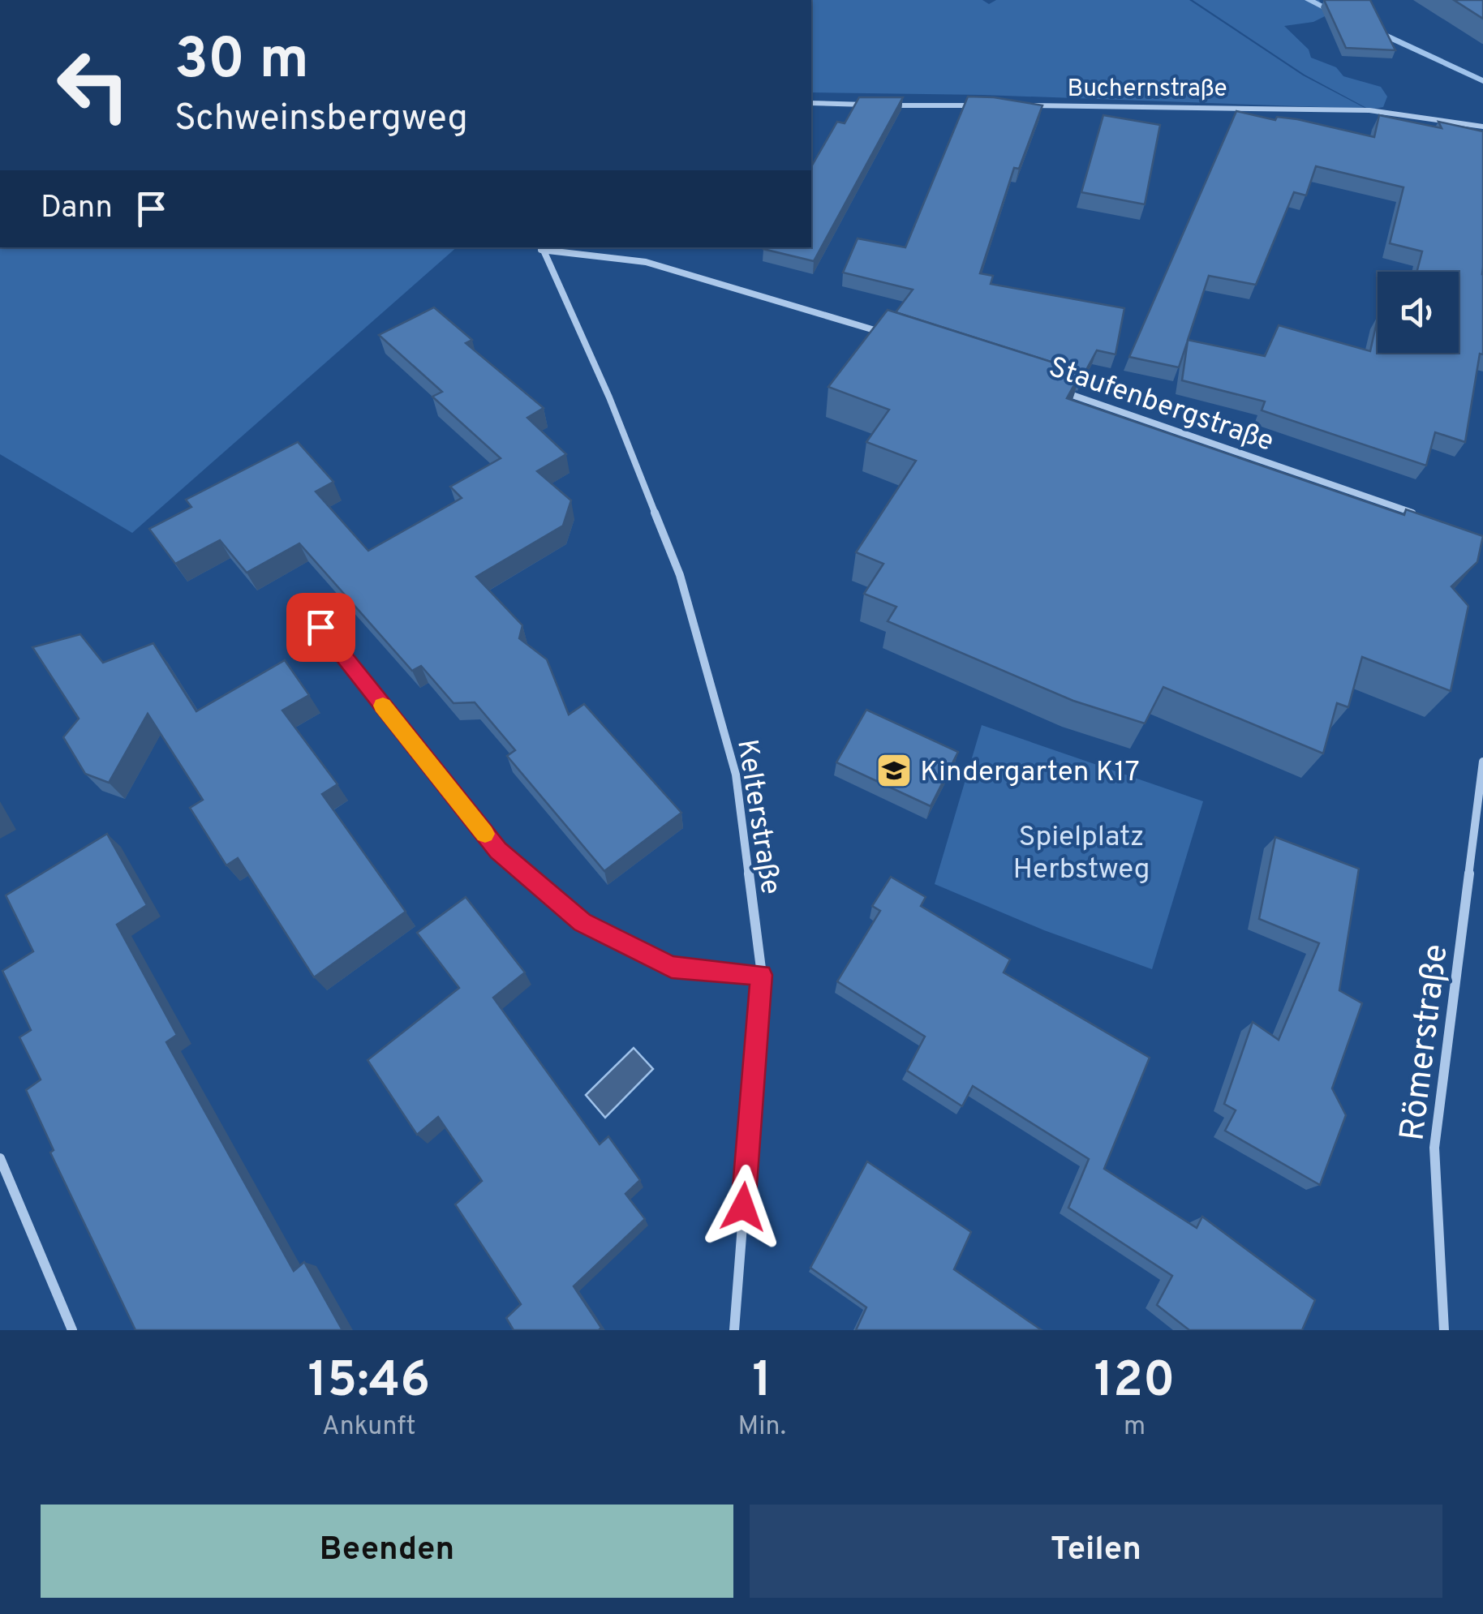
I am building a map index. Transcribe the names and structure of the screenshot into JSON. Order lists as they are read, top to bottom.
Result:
{
  "streets": {
    "street": [
      "Buchernstraße",
      "Staufenbergstraße",
      "Kelterstraße",
      "Römerstraße"
    ]
  },
  "parks": ["Spielplatz Herbstweg"],
  "places": {
    "school or university": ["Kindergarten K17"]
  },
  "page": {
    "turn": ["30 m", "Schweinsbergweg"],
    "then": "Dann",
    "eta": [
      "15:46",
      "Ankunft",
      "1",
      "Min.",
      "120",
      "m"
    ],
    "buttons": ["Beenden", "Teilen"]
  }
}
